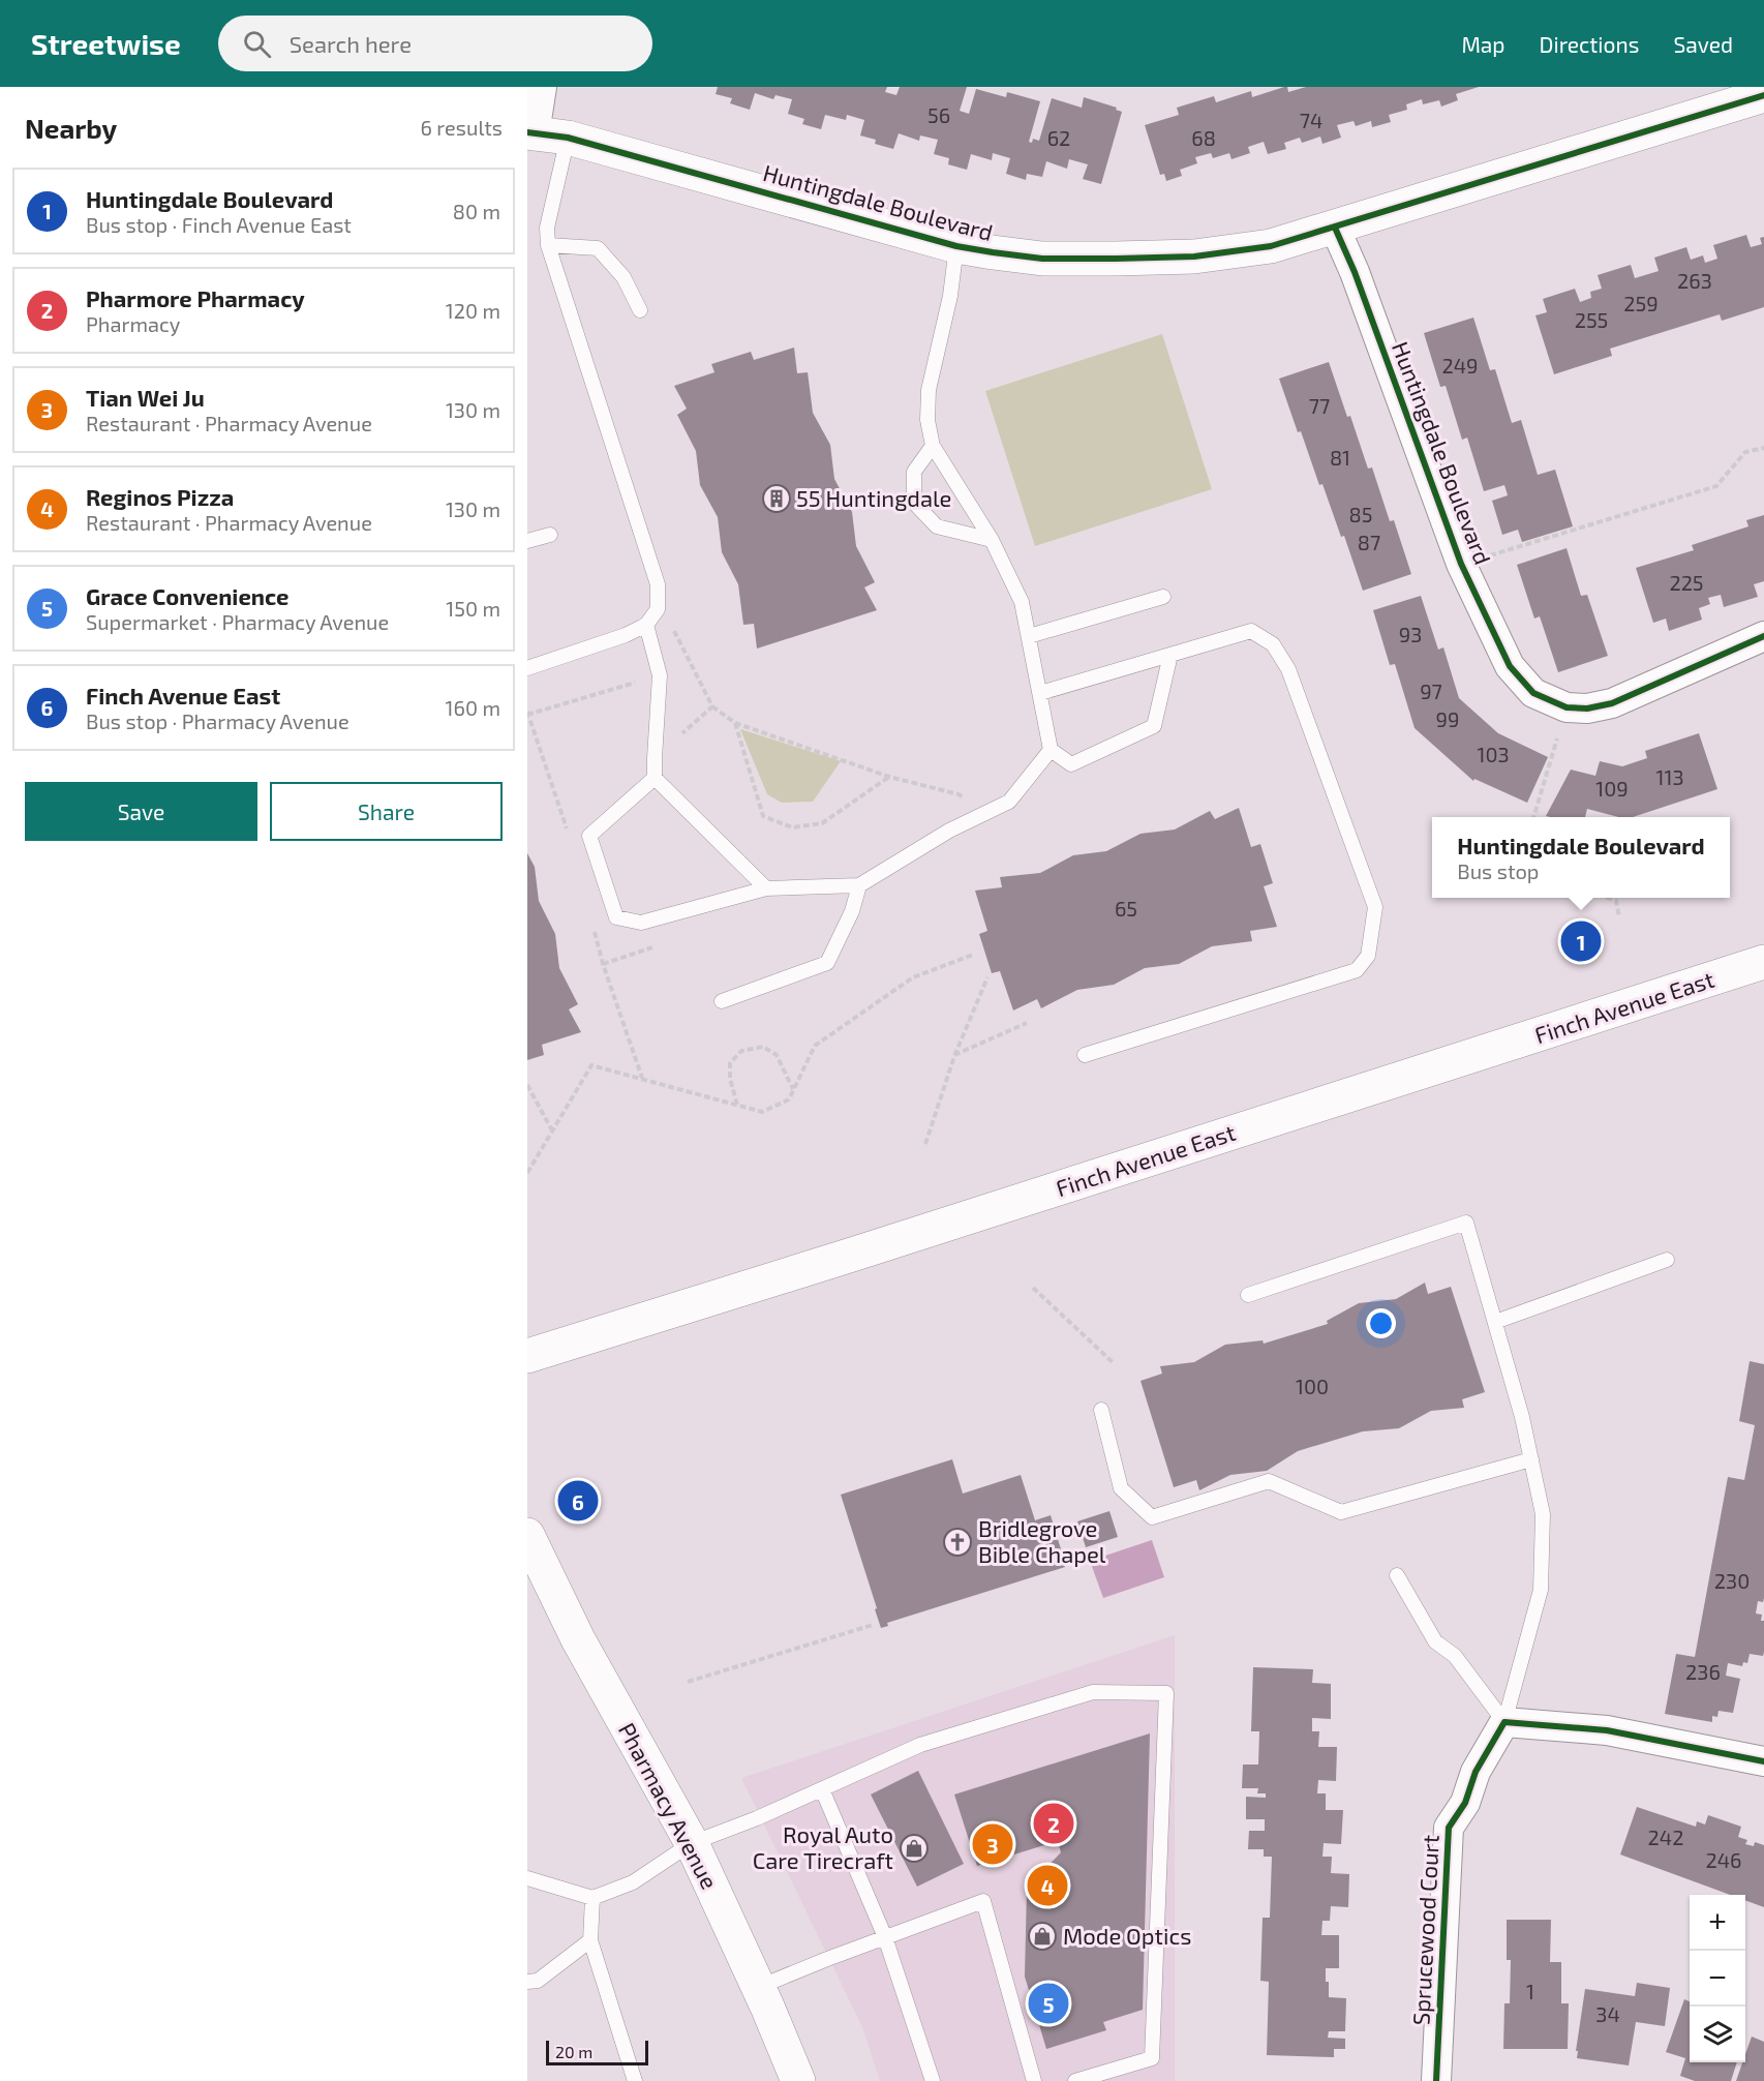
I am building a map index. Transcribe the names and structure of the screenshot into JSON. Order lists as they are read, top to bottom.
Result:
{
  "streets": {
    "street": [
      "Huntingdale Boulevard",
      "Finch Avenue East",
      "Pharmacy Avenue",
      "Sprucewood Court"
    ]
  },
  "places": {
    "building": ["55 Huntingdale"],
    "church": ["Bridlegrove Bible Chapel"],
    "shop": ["Royal Auto Care Tirecraft", "Mode Optics"]
  },
  "house_numbers": [
    "56",
    "74",
    "62",
    "68",
    "263",
    "259",
    "255",
    "249",
    "77",
    "81",
    "85",
    "87",
    "225",
    "93",
    "97",
    "99",
    "103",
    "113",
    "109",
    "65",
    "100",
    "230",
    "236",
    "242",
    "246",
    "1",
    "34"
  ],
  "scale_bar": "20 m",
  "page": {
    "header": "Streetwise",
    "search": "Search here",
    "nav": ["Map", "Directions", "Saved"],
    "heading": ["Nearby", "6 results"],
    "list": [
      {
        "mark": "1",
        "name": "Huntingdale Boulevard",
        "note": "Bus stop · Finch Avenue East",
        "value": "80 m"
      },
      {
        "mark": "2",
        "name": "Pharmore Pharmacy",
        "note": "Pharmacy",
        "value": "120 m"
      },
      {
        "mark": "3",
        "name": "Tian Wei Ju",
        "note": "Restaurant · Pharmacy Avenue",
        "value": "130 m"
      },
      {
        "mark": "4",
        "name": "Reginos Pizza",
        "note": "Restaurant · Pharmacy Avenue",
        "value": "130 m"
      },
      {
        "mark": "5",
        "name": "Grace Convenience",
        "note": "Supermarket · Pharmacy Avenue",
        "value": "150 m"
      },
      {
        "mark": "6",
        "name": "Finch Avenue East",
        "note": "Bus stop · Pharmacy Avenue",
        "value": "160 m"
      }
    ],
    "buttons": ["Save", "Share"],
    "popup": ["Huntingdale Boulevard", "Bus stop"],
    "pins": [
      "1",
      "6",
      "2",
      "3",
      "4",
      "5"
    ],
    "map_buttons": ["+", "−"],
    "scale": "20 m"
  }
}
